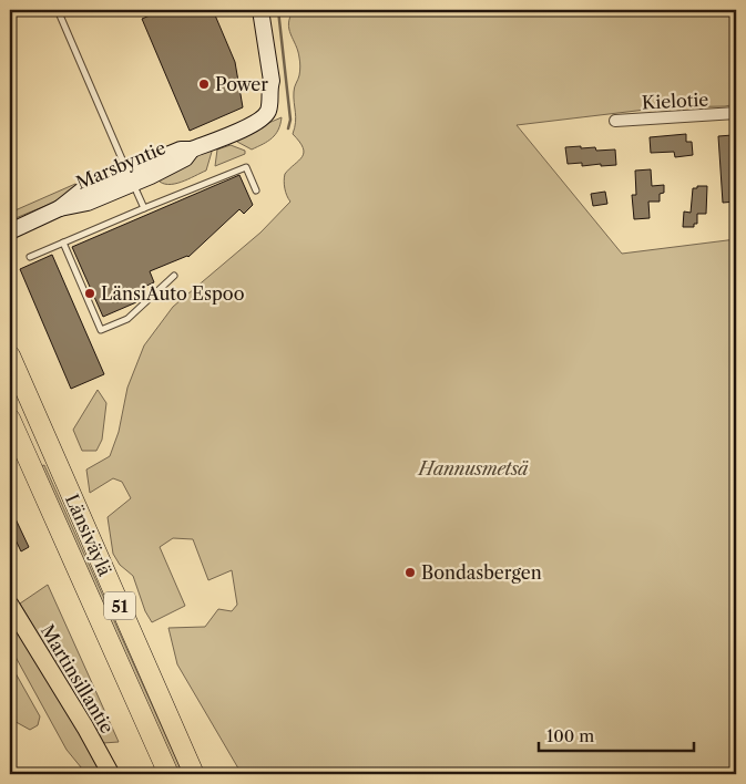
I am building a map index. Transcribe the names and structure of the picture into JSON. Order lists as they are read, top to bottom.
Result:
{
  "streets": {
    "highway": ["Länsiväylä", "51"],
    "main road": ["Marsbyntie", "Martinsillantie"],
    "street": ["Kielotie"]
  },
  "parks": ["Hannusmetsä"],
  "places": ["Power", "LänsiAuto Espoo", "Bondasbergen"],
  "scale_bar": "100 m"
}
